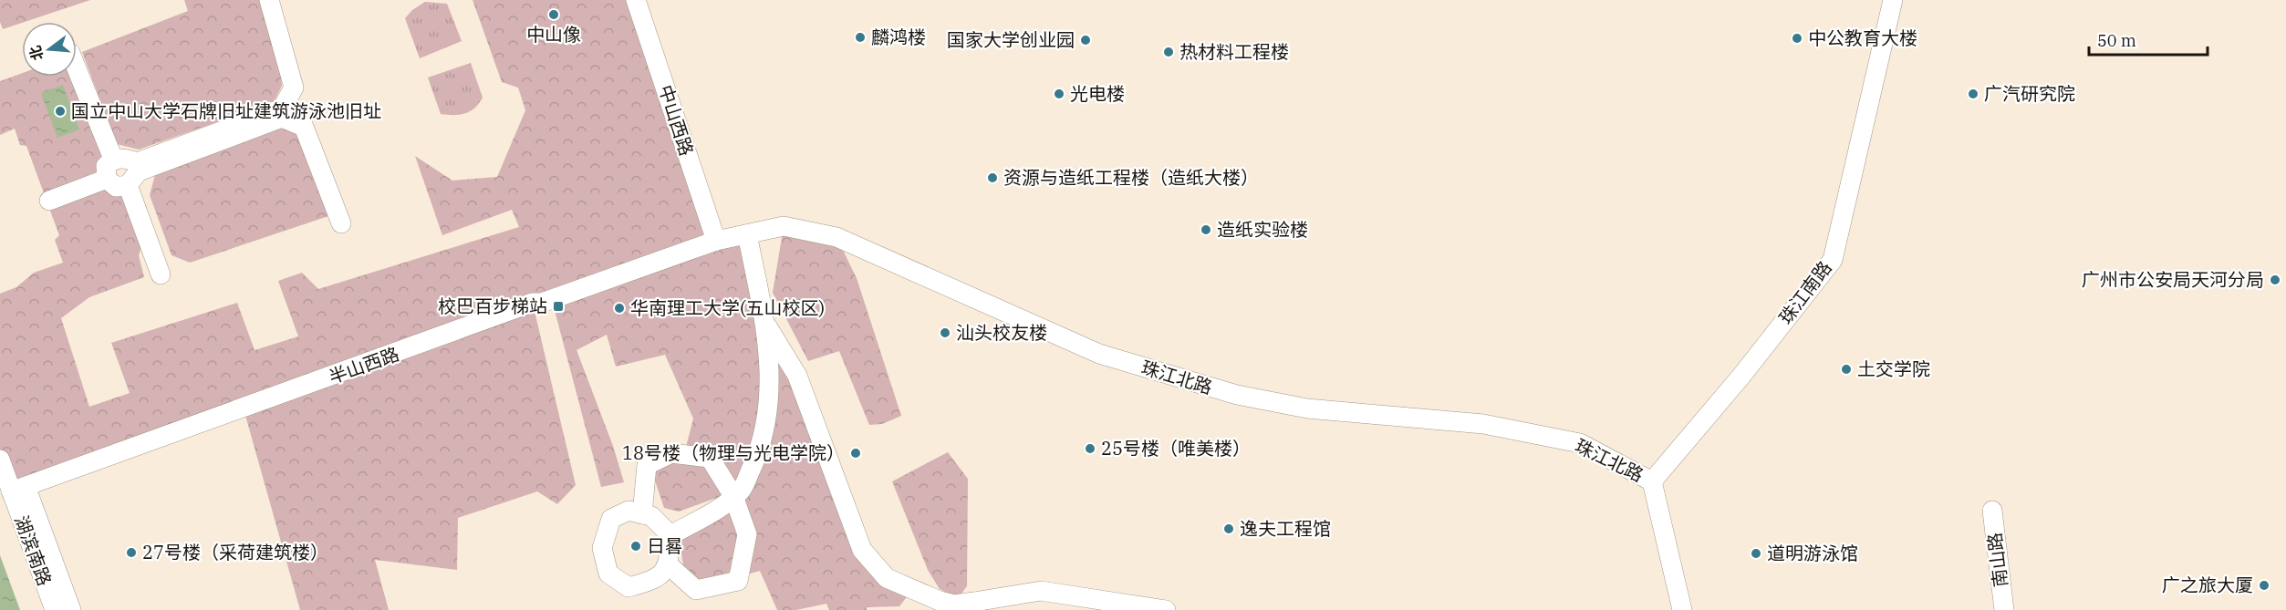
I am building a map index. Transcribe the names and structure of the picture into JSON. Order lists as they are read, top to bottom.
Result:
{
  "streets": {
    "street": [
      "中山西路",
      "珠江南路",
      "半山西路",
      "珠江北路",
      "湖滨南路",
      "南山路"
    ]
  },
  "crossings": [
    ["中山西路", "半山西路"],
    ["中山西路", "珠江北路"],
    ["珠江南路", "珠江北路"],
    ["半山西路", "珠江北路"],
    ["半山西路", "湖滨南路"]
  ],
  "places": {
    "other": [
      "中山像",
      "麟鸿楼",
      "中公教育大楼",
      "国家大学创业园",
      "热材料工程楼",
      "光电楼",
      "广汽研究院",
      "国立中山大学石牌旧址建筑游泳池旧址",
      "资源与造纸工程楼（造纸大楼）",
      "造纸实验楼",
      "广州市公安局天河分局",
      "华南理工大学(五山校区)",
      "汕头校友楼",
      "土交学院",
      "25号楼（唯美楼）",
      "18号楼（物理与光电学院）",
      "逸夫工程馆",
      "日晷",
      "27号楼（采荷建筑楼）",
      "道明游泳馆",
      "广之旅大厦"
    ],
    "transit": ["校巴百步梯站"]
  },
  "scale_bar": "50 m",
  "north": "left"
}
